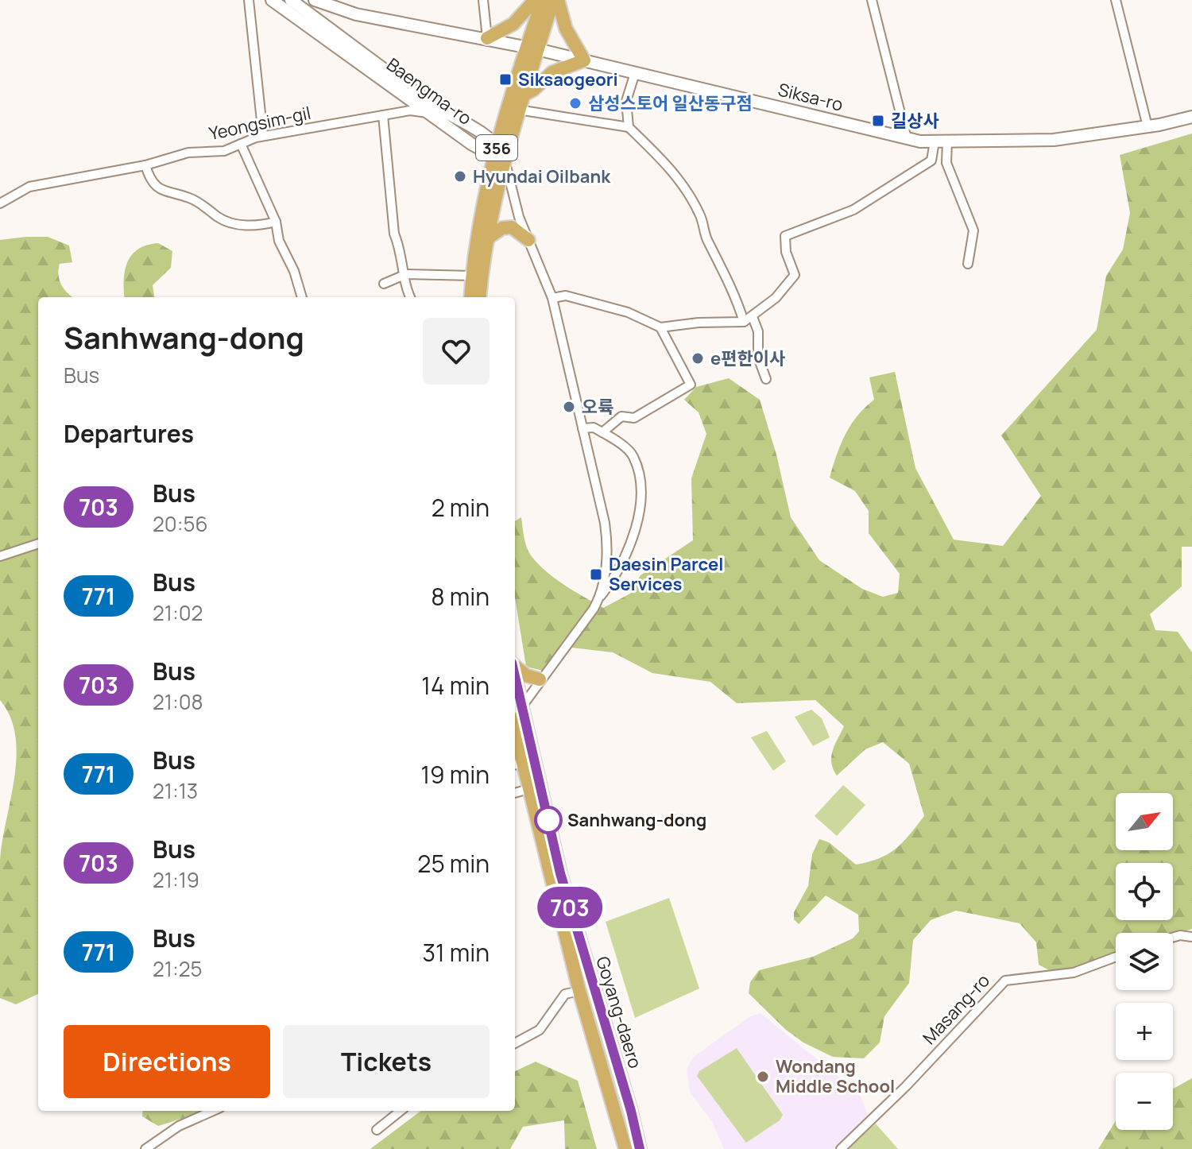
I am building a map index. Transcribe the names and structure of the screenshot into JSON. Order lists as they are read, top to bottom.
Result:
{
  "streets": {
    "main road": ["356", "Goyang-daero"],
    "street": [
      "Baengma-ro",
      "Siksa-ro",
      "Yeongsim-gil",
      "Masang-ro"
    ]
  },
  "crossings": [
    ["Baengma-ro", "Yeongsim-gil"],
    ["Baengma-ro", "356"],
    ["Siksa-ro", "356"]
  ],
  "places": {
    "transit": ["Siksaogeori", "길상사", "Daesin Parcel Services"],
    "other": [
      "삼성스토어 일산동구점",
      "Hyundai Oilbank",
      "e편한이사",
      "오륙",
      "Sanhwang-dong",
      "Wondang Middle School"
    ]
  },
  "lines": ["bus line 703"],
  "north": "top right",
  "page": {
    "on_map": "703",
    "heading": [
      ["Sanhwang-dong", "Bus"],
      "Departures"
    ],
    "list": [
      {
        "mark": "703",
        "name": "Bus",
        "note": "20:56",
        "value": "2 min"
      },
      {
        "mark": "771",
        "name": "Bus",
        "note": "21:02",
        "value": "8 min"
      },
      {
        "mark": "703",
        "name": "Bus",
        "note": "21:08",
        "value": "14 min"
      },
      {
        "mark": "771",
        "name": "Bus",
        "note": "21:13",
        "value": "19 min"
      },
      {
        "mark": "703",
        "name": "Bus",
        "note": "21:19",
        "value": "25 min"
      },
      {
        "mark": "771",
        "name": "Bus",
        "note": "21:25",
        "value": "31 min"
      }
    ],
    "map_buttons": ["+", "−"],
    "buttons": ["Directions", "Tickets"]
  }
}
